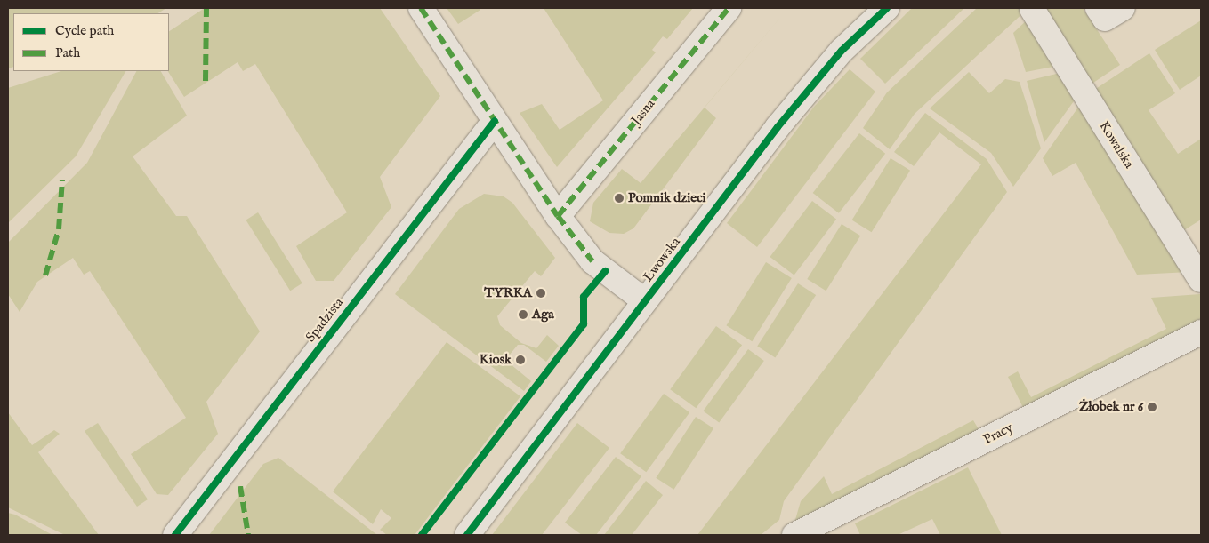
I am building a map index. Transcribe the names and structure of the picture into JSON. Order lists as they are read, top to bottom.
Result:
{
  "streets": {
    "street": [
      "Jasna",
      "Kowalska",
      "Lwowska",
      "Spadzista",
      "Pracy"
    ]
  },
  "places": [
    "Pomnik dzieci",
    "TYRKA",
    "Aga",
    "Kiosk",
    "Żłobek nr 6"
  ],
  "legend": ["Cycle path", "Path"]
}
